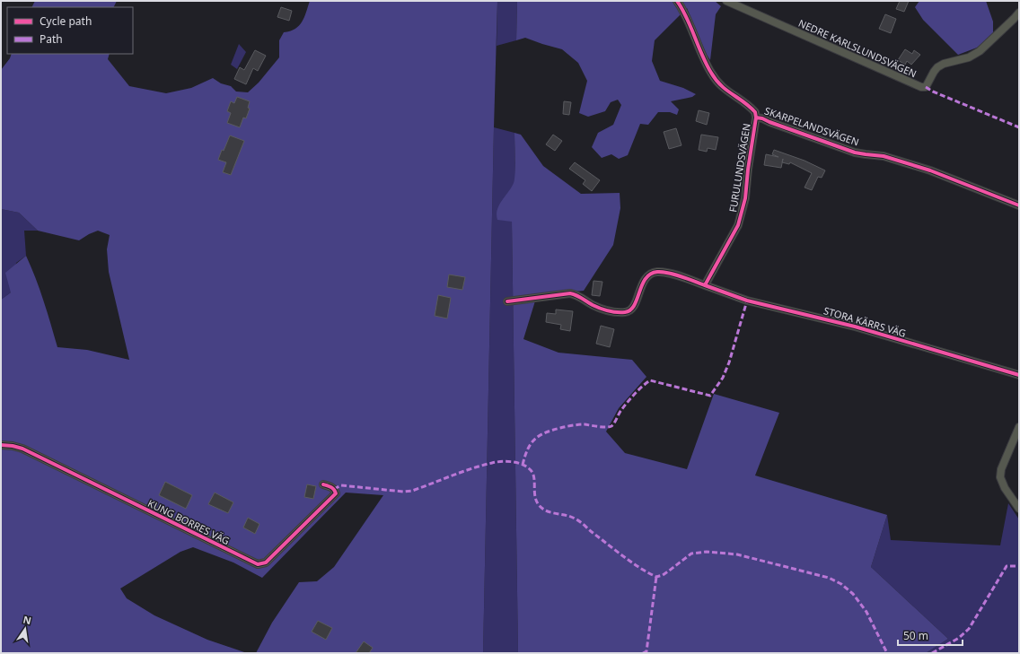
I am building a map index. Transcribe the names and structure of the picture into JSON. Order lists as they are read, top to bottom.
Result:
{
  "streets": {
    "street": [
      "NEDRE KARLSLUNDSVÄGEN",
      "SKARPELANDSVÄGEN",
      "FURULUNDSVÄGEN",
      "STORA KÄRRS VÄG",
      "KUNG BORRES VÄG"
    ]
  },
  "crossings": [
    ["SKARPELANDSVÄGEN", "FURULUNDSVÄGEN"],
    ["FURULUNDSVÄGEN", "STORA KÄRRS VÄG"]
  ],
  "legend": ["Cycle path", "Path"],
  "scale_bar": "50 m",
  "north": "top"
}
